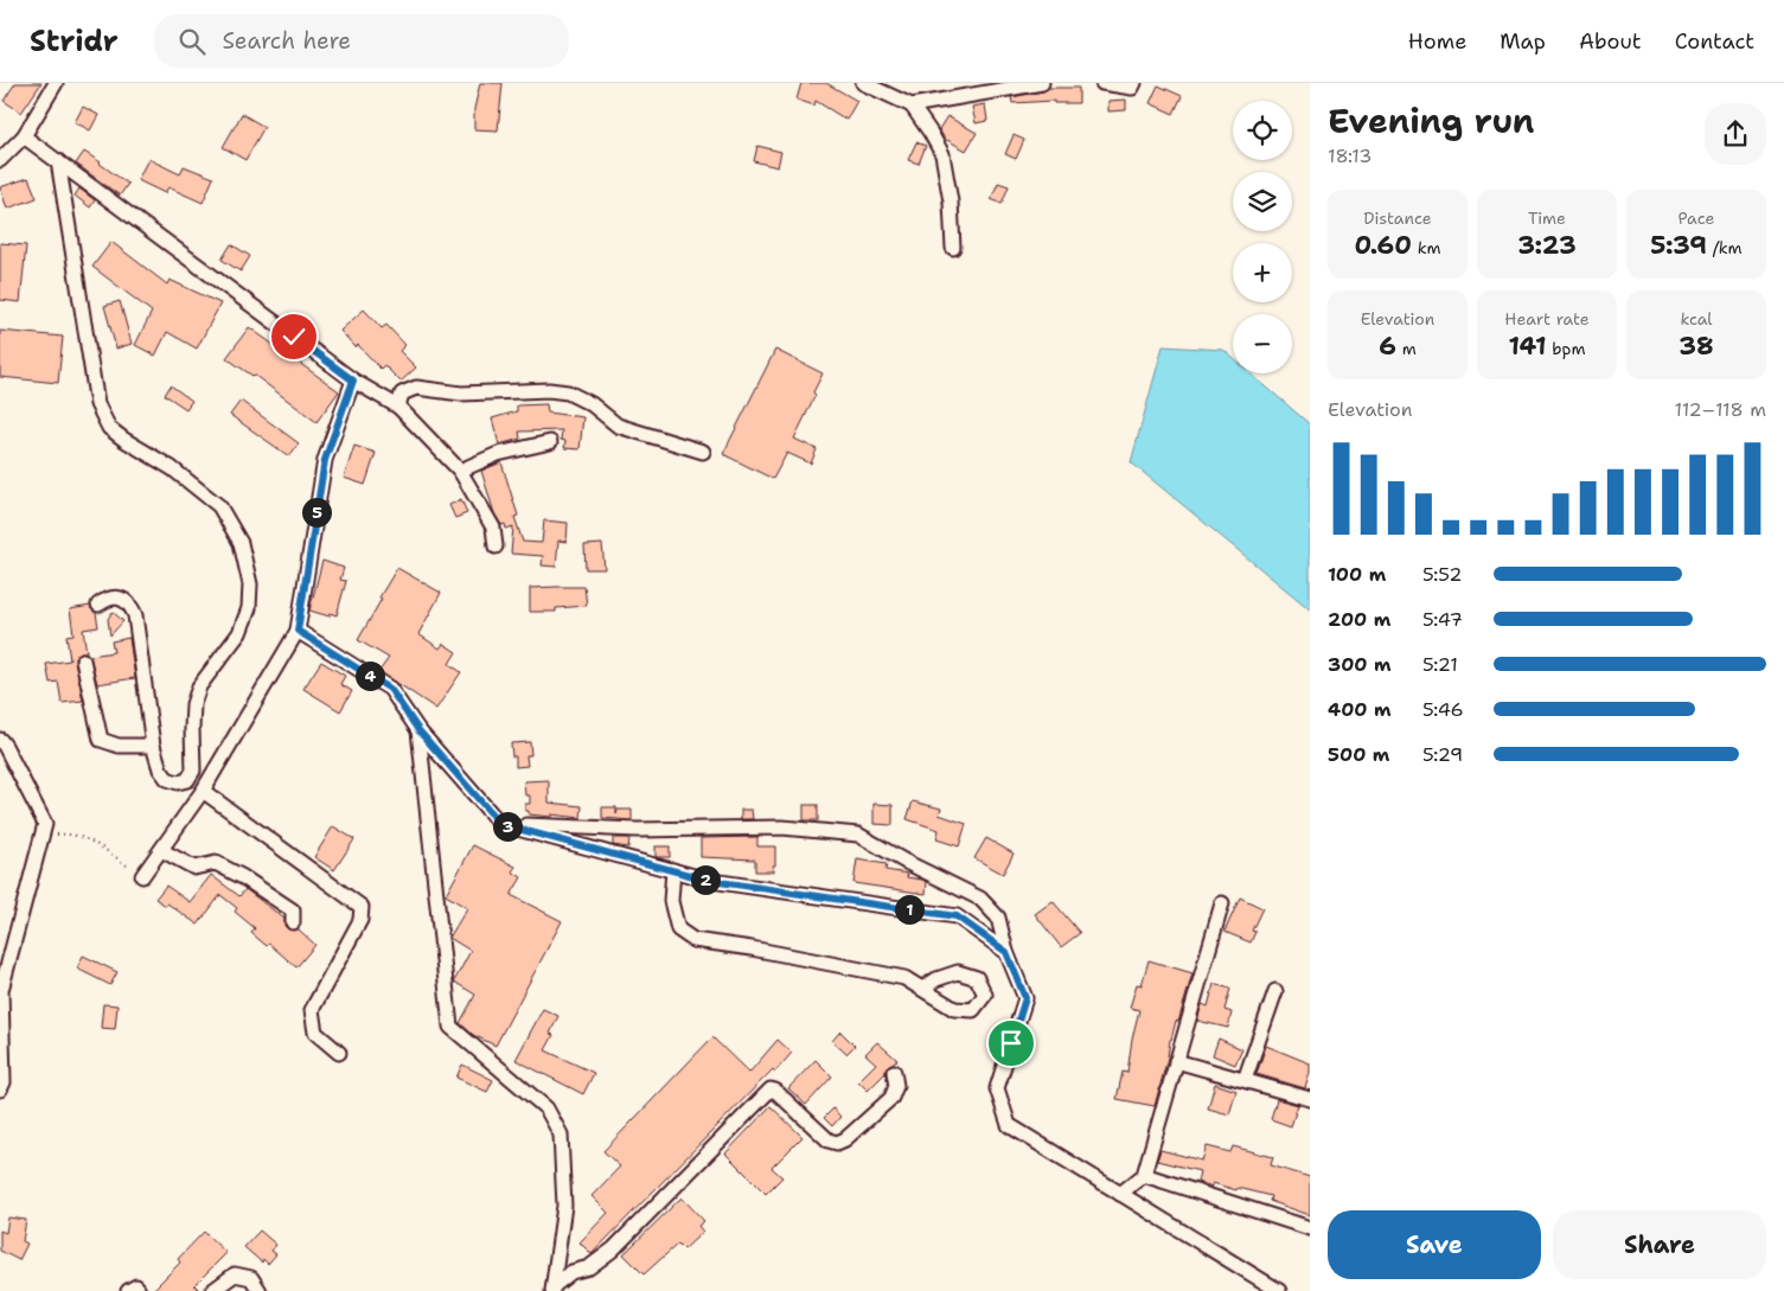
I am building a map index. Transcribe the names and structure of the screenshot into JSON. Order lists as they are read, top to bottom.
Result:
{
  "page": {
    "header": "Stridr",
    "search": "Search here",
    "nav": [
      "Home",
      "Map",
      "About",
      "Contact"
    ],
    "heading": ["Evening run", "18:13"],
    "map_buttons": ["+", "−"],
    "stats": [
      ["Distance", "0.60 km"],
      ["Time", "3:23"],
      ["Pace", "5:39 /km"],
      ["Elevation", "6 m"],
      ["Heart rate", "141 bpm"],
      ["kcal", "38"]
    ],
    "chart": ["Elevation", "112–118 m"],
    "pins": [
      "5",
      "4",
      "3",
      "2",
      "1"
    ],
    "list": [
      {
        "name": "100 m",
        "note": "5:52"
      },
      {
        "name": "200 m",
        "note": "5:47"
      },
      {
        "name": "300 m",
        "note": "5:21"
      },
      {
        "name": "400 m",
        "note": "5:46"
      },
      {
        "name": "500 m",
        "note": "5:29"
      }
    ],
    "buttons": ["Save", "Share"]
  }
}
